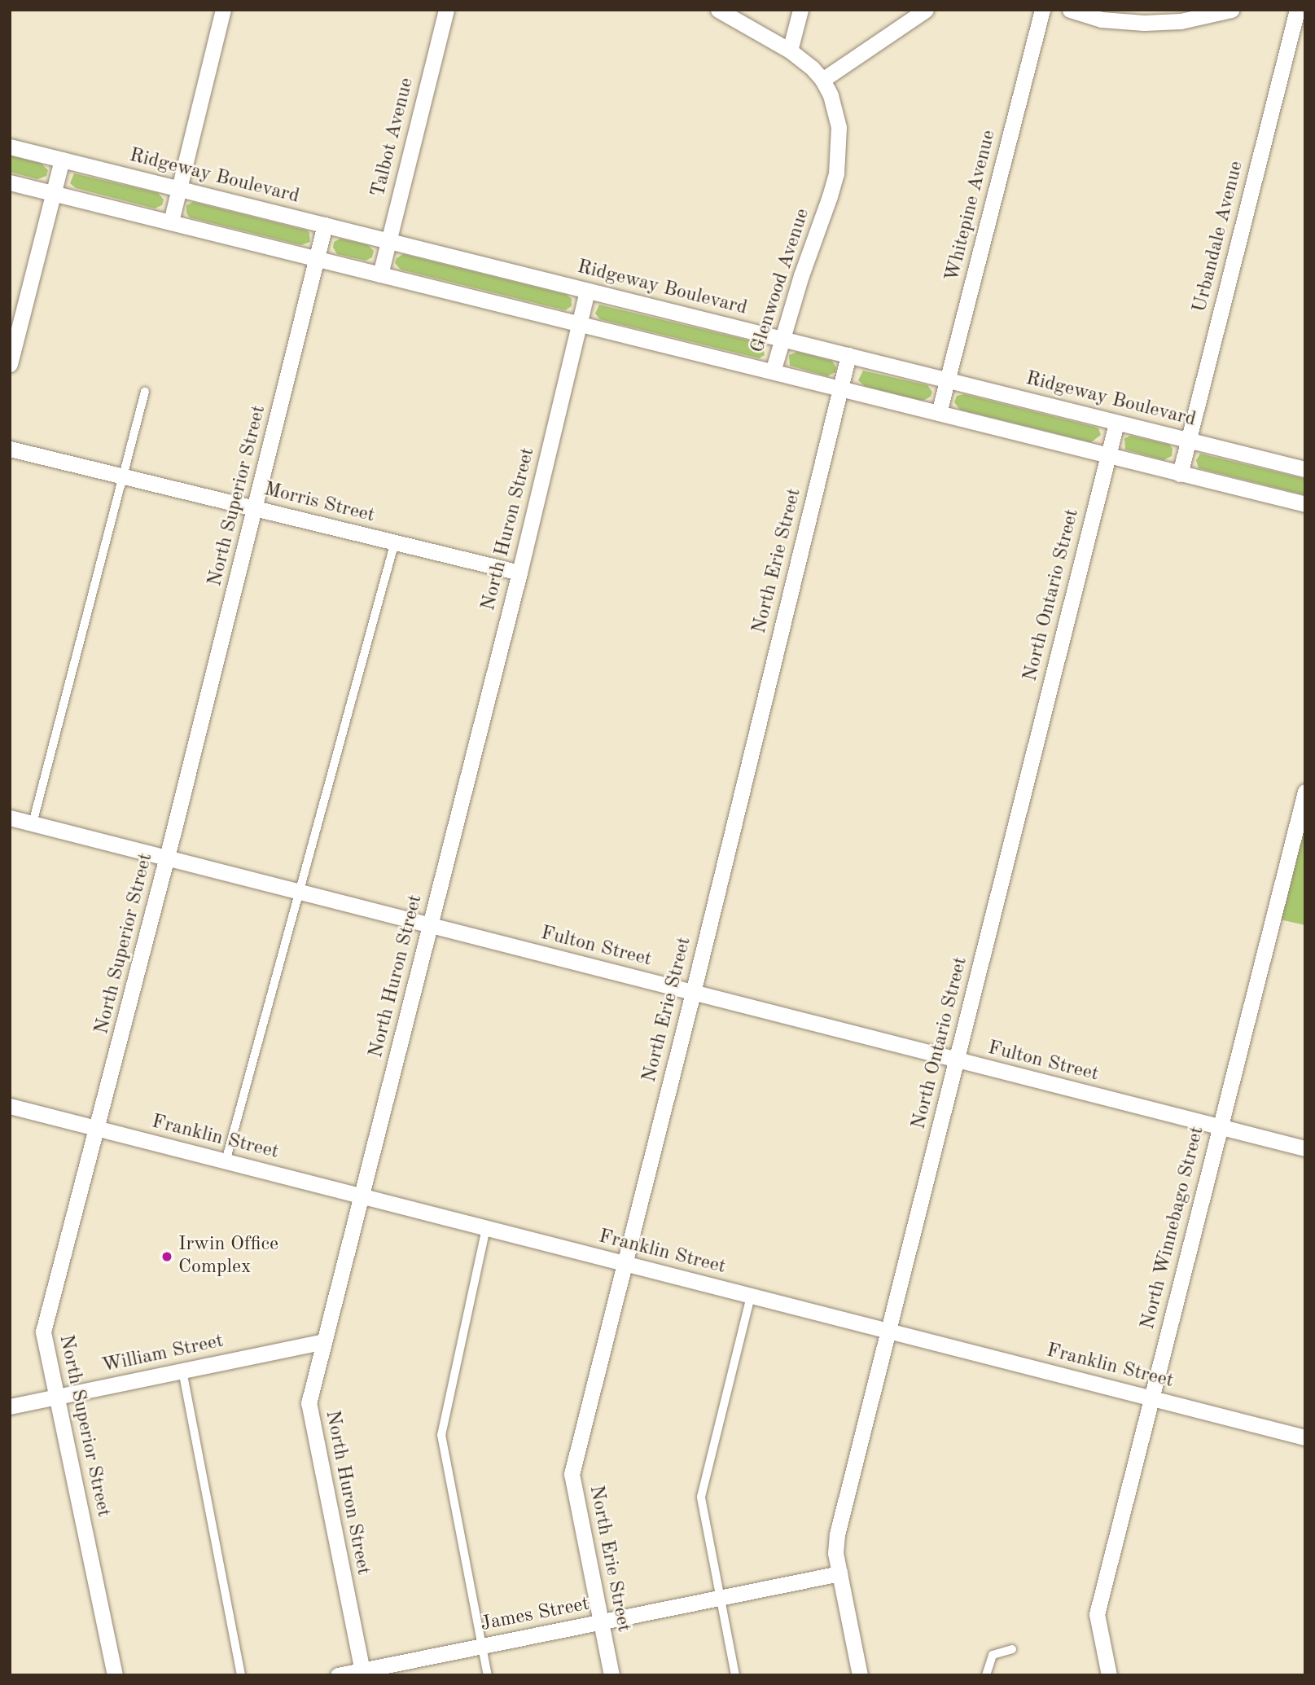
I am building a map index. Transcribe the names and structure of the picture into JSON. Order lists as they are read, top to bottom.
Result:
{
  "streets": {
    "street": [
      "Talbot Avenue",
      "Ridgeway Boulevard",
      "Whitepine Avenue",
      "Urbandale Avenue",
      "Glenwood Avenue",
      "North Superior Street",
      "Morris Street",
      "North Huron Street",
      "North Erie Street",
      "North Ontario Street",
      "Fulton Street",
      "Franklin Street",
      "North Winnebago Street",
      "William Street",
      "James Street"
    ]
  },
  "crossings": [
    ["Talbot Avenue", "Ridgeway Boulevard"],
    ["Ridgeway Boulevard", "Whitepine Avenue"],
    ["Ridgeway Boulevard", "Urbandale Avenue"],
    ["Ridgeway Boulevard", "Glenwood Avenue"],
    ["Ridgeway Boulevard", "North Superior Street"],
    ["Ridgeway Boulevard", "North Huron Street"],
    ["Ridgeway Boulevard", "North Erie Street"],
    ["Ridgeway Boulevard", "North Ontario Street"],
    ["North Superior Street", "Morris Street"],
    ["North Superior Street", "Fulton Street"],
    ["North Superior Street", "Franklin Street"],
    ["North Superior Street", "William Street"],
    ["Morris Street", "North Huron Street"],
    ["North Huron Street", "Fulton Street"],
    ["North Huron Street", "Franklin Street"],
    ["North Huron Street", "William Street"],
    ["North Huron Street", "James Street"],
    ["North Erie Street", "Fulton Street"],
    ["North Erie Street", "Franklin Street"],
    ["North Erie Street", "James Street"],
    ["North Ontario Street", "Fulton Street"],
    ["North Ontario Street", "Franklin Street"],
    ["North Ontario Street", "James Street"],
    ["Fulton Street", "North Winnebago Street"],
    ["Franklin Street", "North Winnebago Street"]
  ],
  "places": ["Irwin Office Complex"]
}
